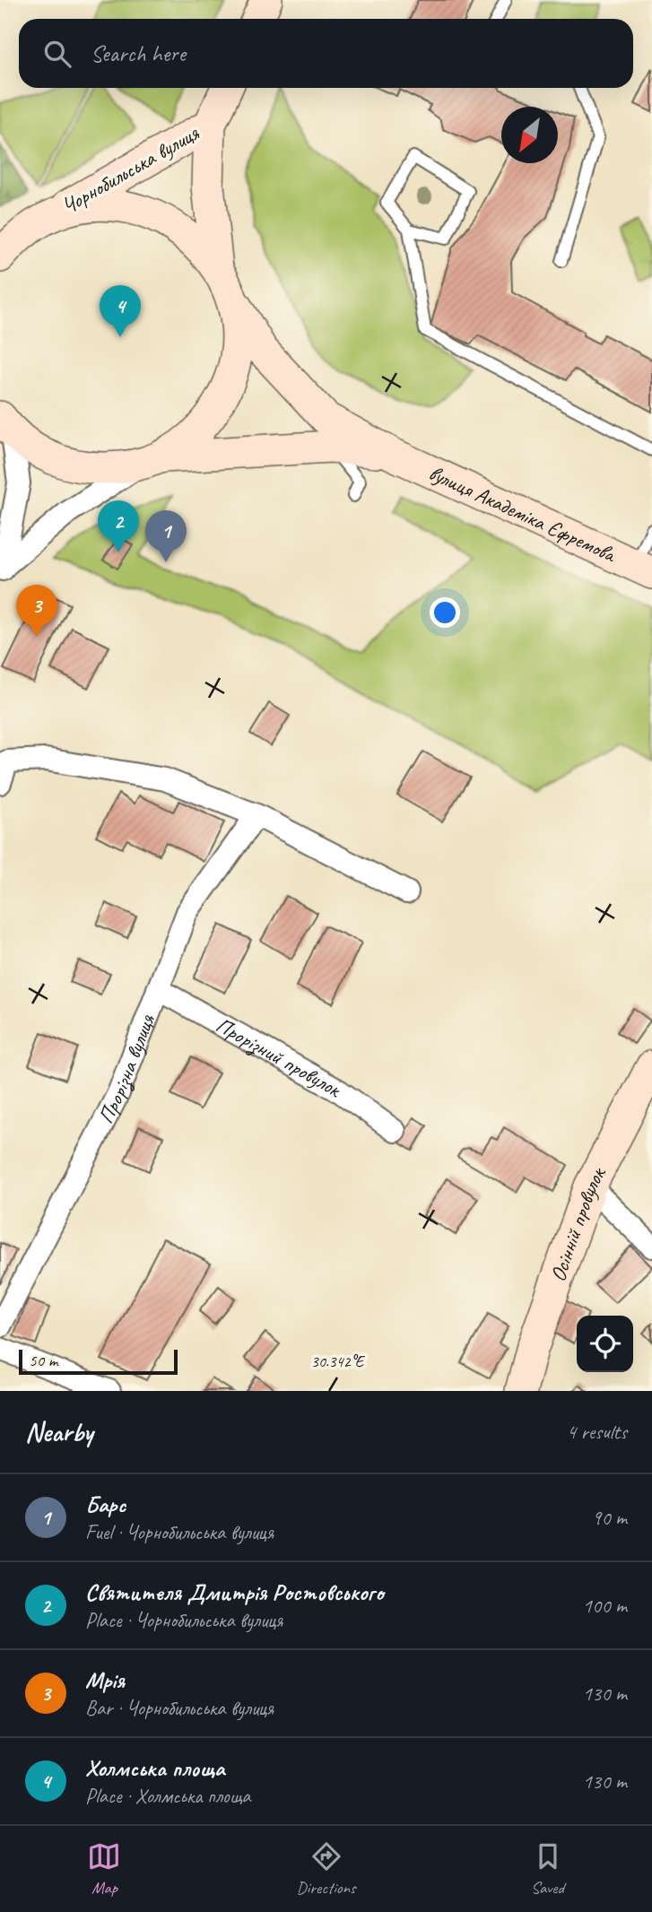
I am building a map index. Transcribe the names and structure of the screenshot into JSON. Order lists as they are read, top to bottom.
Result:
{
  "streets": {
    "main road": ["Чорнобильська вулиця", "вулиця Академіка Єфремова", "Осінній провулок"],
    "street": ["Прорізний провулок", "Прорізна вулиця"]
  },
  "crossings": [
    ["Прорізний провулок", "Прорізна вулиця"]
  ],
  "scale_bar": "50 m",
  "north": "bottom left",
  "page": {
    "search": "Search here",
    "pins": [
      "4",
      "2",
      "1",
      "3"
    ],
    "scale": "50 m",
    "heading": ["Nearby", "4 results"],
    "list": [
      {
        "mark": "1",
        "name": "Барс",
        "note": "Fuel · Чорнобильська вулиця",
        "value": "90 m"
      },
      {
        "mark": "2",
        "name": "Святителя Дмитрія Ростовського",
        "note": "Place · Чорнобильська вулиця",
        "value": "100 m"
      },
      {
        "mark": "3",
        "name": "Мрія",
        "note": "Bar · Чорнобильська вулиця",
        "value": "130 m"
      },
      {
        "mark": "4",
        "name": "Холмська площа",
        "note": "Place · Холмська площа",
        "value": "130 m"
      }
    ],
    "nav": ["Map", "Directions", "Saved"]
  },
  "coordinates": ["30.342°E"]
}
